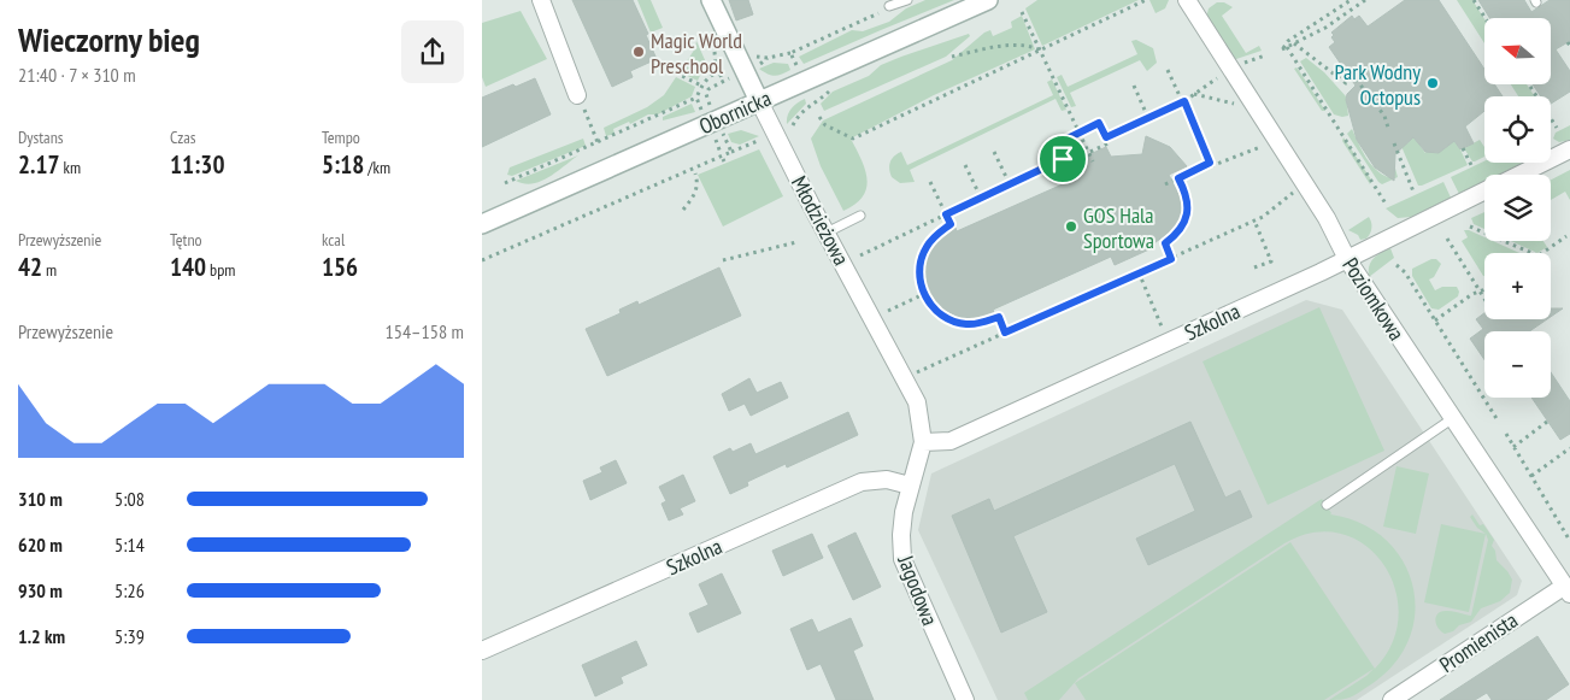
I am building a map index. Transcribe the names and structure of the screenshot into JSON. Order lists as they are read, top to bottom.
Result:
{
  "streets": {
    "main road": ["Obornicka", "Młodzieżowa"],
    "street": [
      "Poziomkowa",
      "Szkolna",
      "Jagodowa",
      "Promienista"
    ]
  },
  "crossings": [
    ["Obornicka", "Młodzieżowa"],
    ["Młodzieżowa", "Szkolna"],
    ["Młodzieżowa", "Jagodowa"],
    ["Poziomkowa", "Szkolna"],
    ["Poziomkowa", "Promienista"],
    ["Szkolna", "Jagodowa"]
  ],
  "places": ["Magic World Preschool", "Park Wodny Octopus", "GOS Hala Sportowa"],
  "north": "left",
  "page": {
    "heading": ["Wieczorny bieg", "21:40 · 7 × 310 m"],
    "map_buttons": ["+", "−"],
    "stats": [
      ["Dystans", "2.17 km"],
      ["Czas", "11:30"],
      ["Tempo", "5:18 /km"],
      ["Przewyższenie", "42 m"],
      ["Tętno", "140 bpm"],
      ["kcal", "156"]
    ],
    "chart": ["Przewyższenie", "154–158 m"],
    "list": [
      {
        "name": "310 m",
        "note": "5:08"
      },
      {
        "name": "620 m",
        "note": "5:14"
      },
      {
        "name": "930 m",
        "note": "5:26"
      },
      {
        "name": "1.2 km",
        "note": "5:39"
      }
    ]
  }
}
